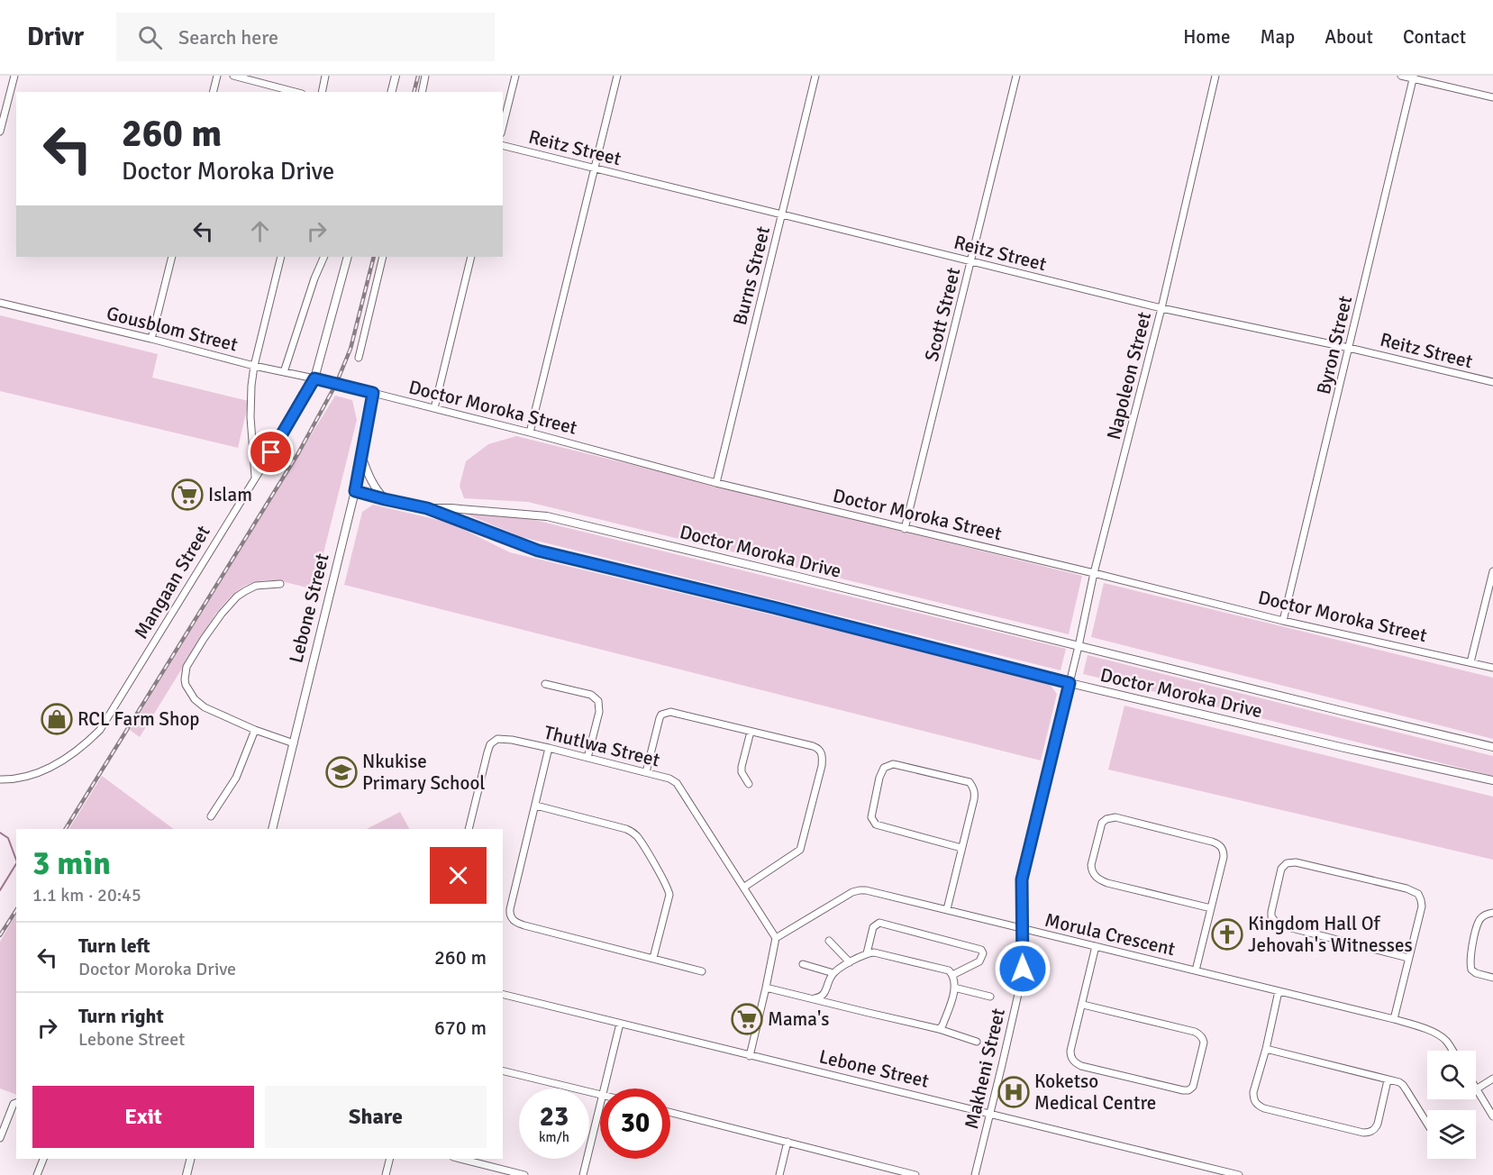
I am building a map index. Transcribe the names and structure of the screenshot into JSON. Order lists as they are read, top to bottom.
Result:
{
  "streets": {
    "street": [
      "Reitz Street",
      "Burns Street",
      "Scott Street",
      "Gousblom Street",
      "Byron Street",
      "Napoleon Street",
      "Doctor Moroka Street",
      "Doctor Moroka Drive",
      "Mangaan Street",
      "Lebone Street",
      "Thutlwa Street",
      "Morula Crescent",
      "Makheni Street"
    ]
  },
  "crossings": [
    ["Reitz Street", "Burns Street"],
    ["Reitz Street", "Scott Street"],
    ["Reitz Street", "Byron Street"],
    ["Reitz Street", "Napoleon Street"],
    ["Burns Street", "Doctor Moroka Street"],
    ["Scott Street", "Doctor Moroka Street"],
    ["Gousblom Street", "Doctor Moroka Street"],
    ["Gousblom Street", "Mangaan Street"],
    ["Byron Street", "Doctor Moroka Street"],
    ["Napoleon Street", "Doctor Moroka Street"],
    ["Napoleon Street", "Doctor Moroka Drive"],
    ["Napoleon Street", "Makheni Street"],
    ["Doctor Moroka Street", "Lebone Street"],
    ["Doctor Moroka Drive", "Lebone Street"],
    ["Doctor Moroka Drive", "Makheni Street"],
    ["Lebone Street", "Makheni Street"],
    ["Thutlwa Street", "Morula Crescent"],
    ["Morula Crescent", "Makheni Street"]
  ],
  "places": {
    "supermarket": ["Islam", "Mama's"],
    "shop": ["RCL Farm Shop"],
    "school or university": ["Nkukise Primary School"],
    "church": ["Kingdom Hall Of Jehovah's Witnesses"],
    "hospital": ["Koketso Medical Centre"]
  },
  "page": {
    "header": "Drivr",
    "search": "Search here",
    "nav": [
      "Home",
      "Map",
      "About",
      "Contact"
    ],
    "turn": ["260 m", "Doctor Moroka Drive"],
    "heading": ["3 min", "1.1 km · 20:45"],
    "list": [
      {
        "name": "Turn left",
        "note": "Doctor Moroka Drive",
        "value": "260 m"
      },
      {
        "name": "Turn right",
        "note": "Lebone Street",
        "value": "670 m"
      }
    ],
    "buttons": ["Exit", "Share"],
    "speed": "23 km/h",
    "limit": "30"
  }
}
